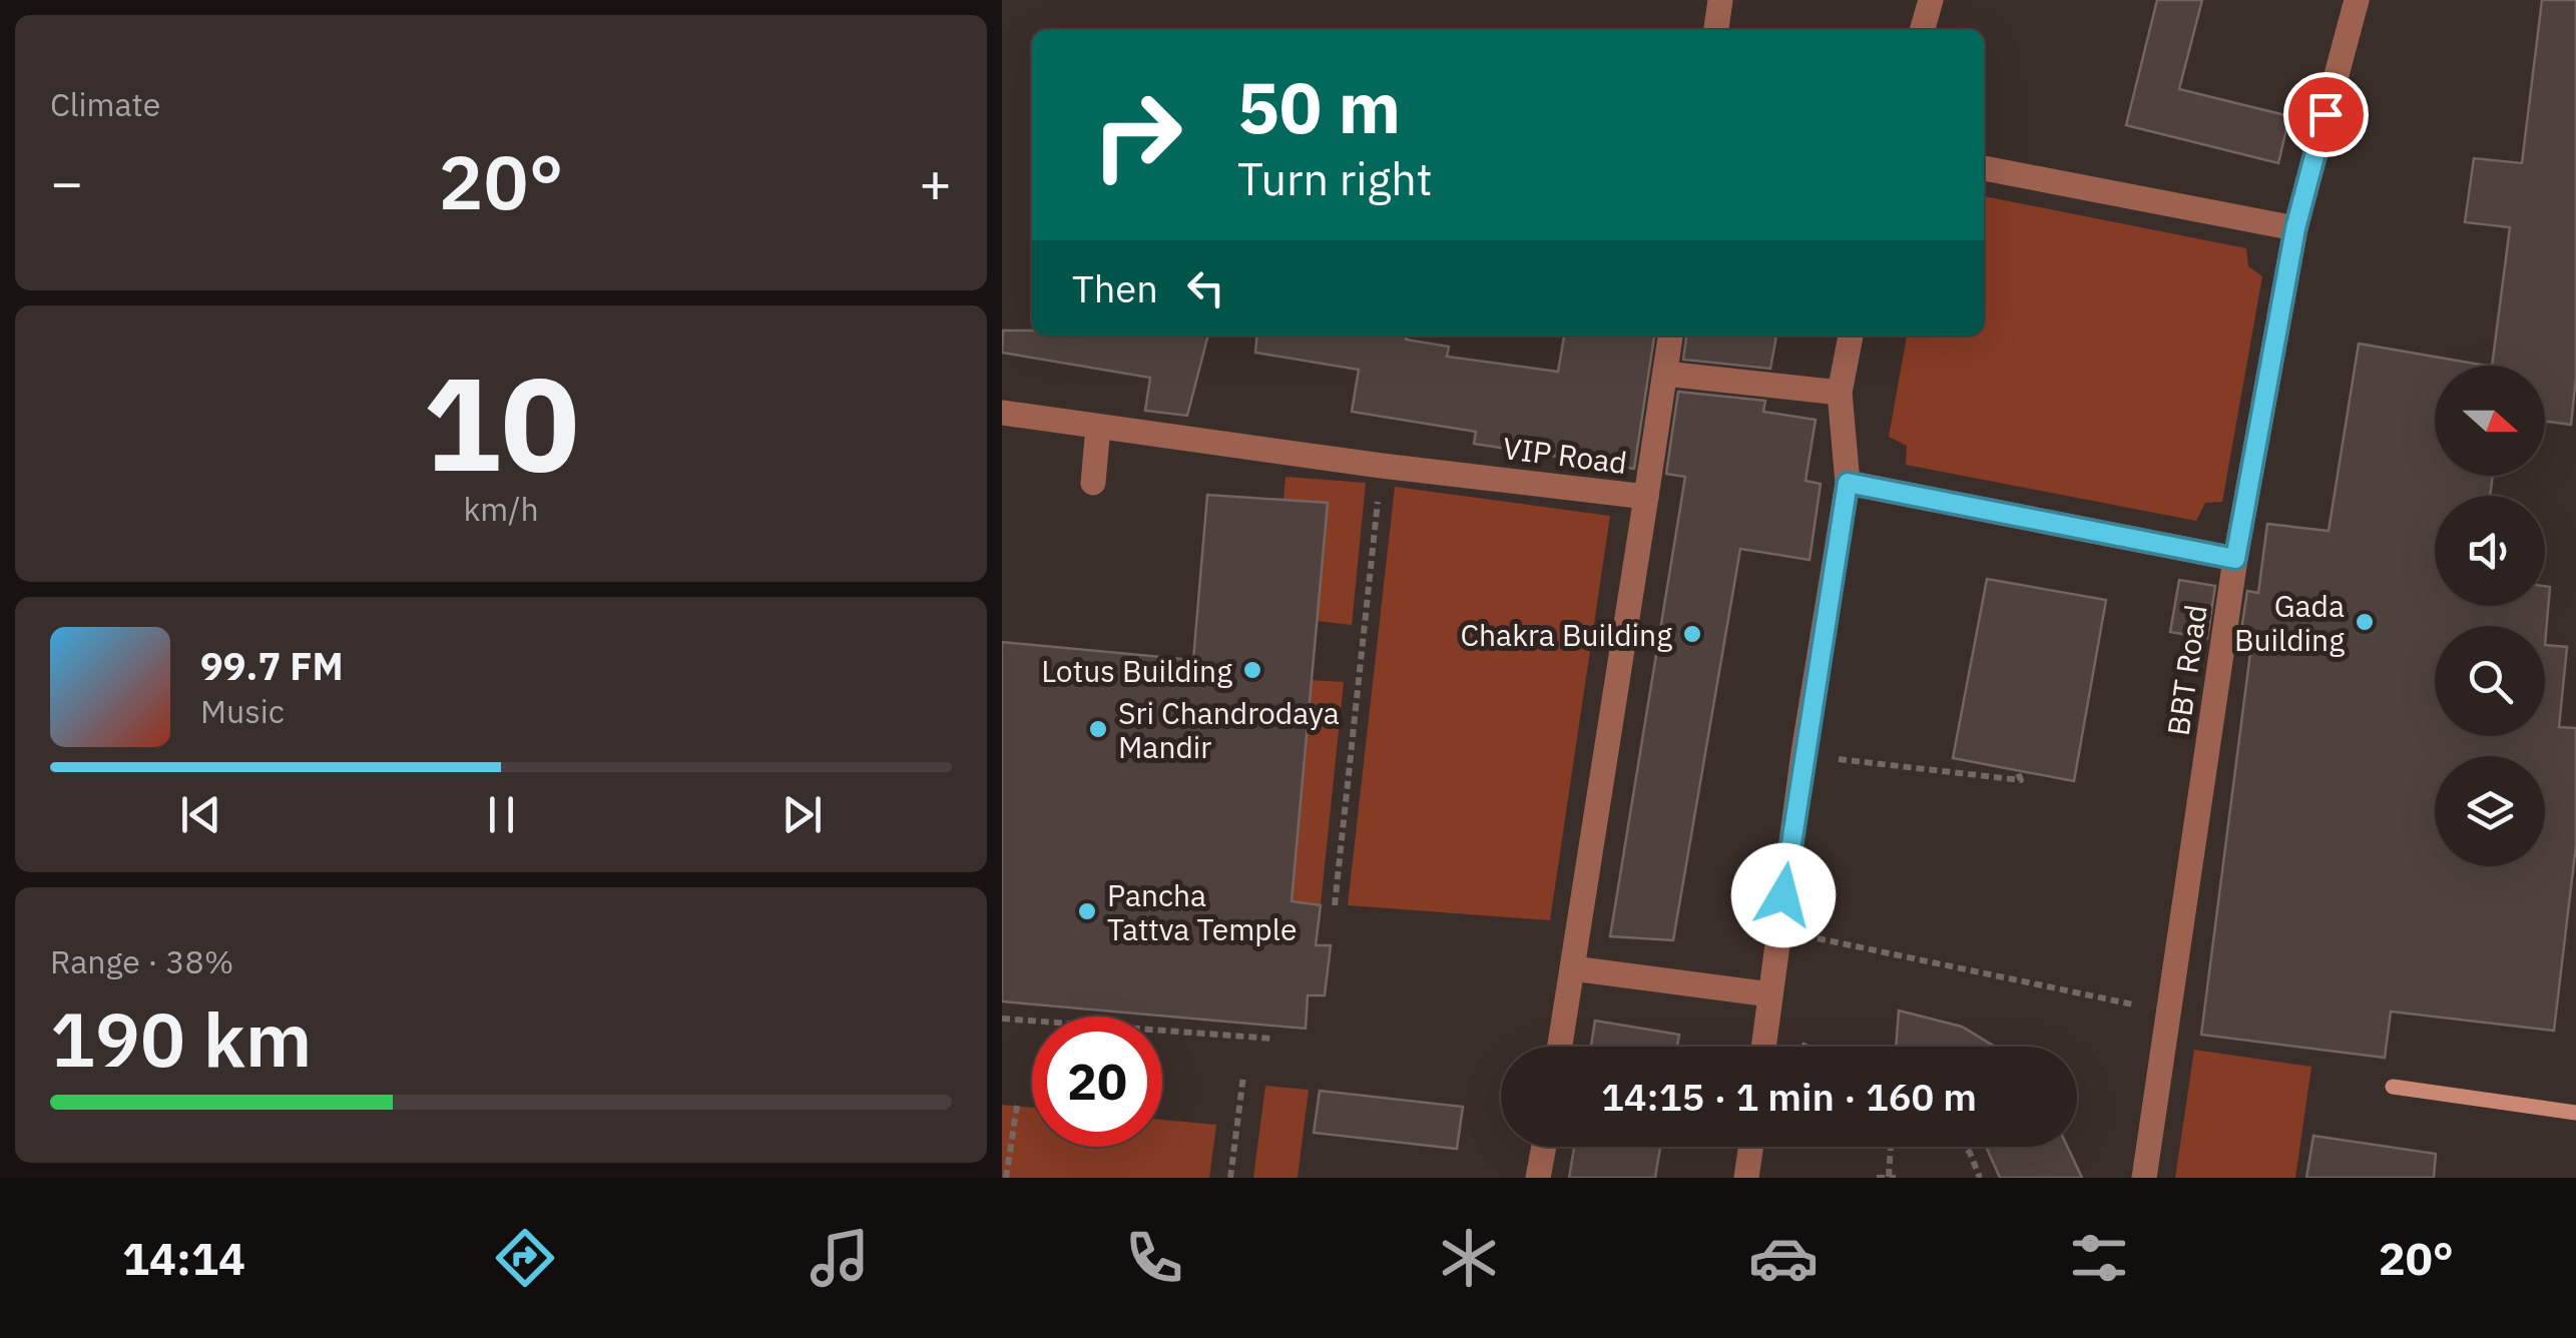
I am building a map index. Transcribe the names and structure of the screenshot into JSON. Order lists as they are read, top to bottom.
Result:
{
  "streets": {
    "street": ["VIP Road", "BBT Road"]
  },
  "places": [
    "Gada Building",
    "Chakra Building",
    "Lotus Building",
    "Sri Chandrodaya Mandir",
    "Pancha Tattva Temple"
  ],
  "north": "right",
  "page": {
    "tile": [
      "Climate",
      ["10", "km/h"],
      ["Range · 38%", "190 km"]
    ],
    "turn": ["50 m", "Turn right"],
    "heat": ["−", "20°", "+"],
    "then": "Then",
    "song": ["99.7 FM", "Music"],
    "limit": "20",
    "trip": "14:15 · 1 min · 160 m",
    "tabs": ["14:14", "20°"]
  }
}
